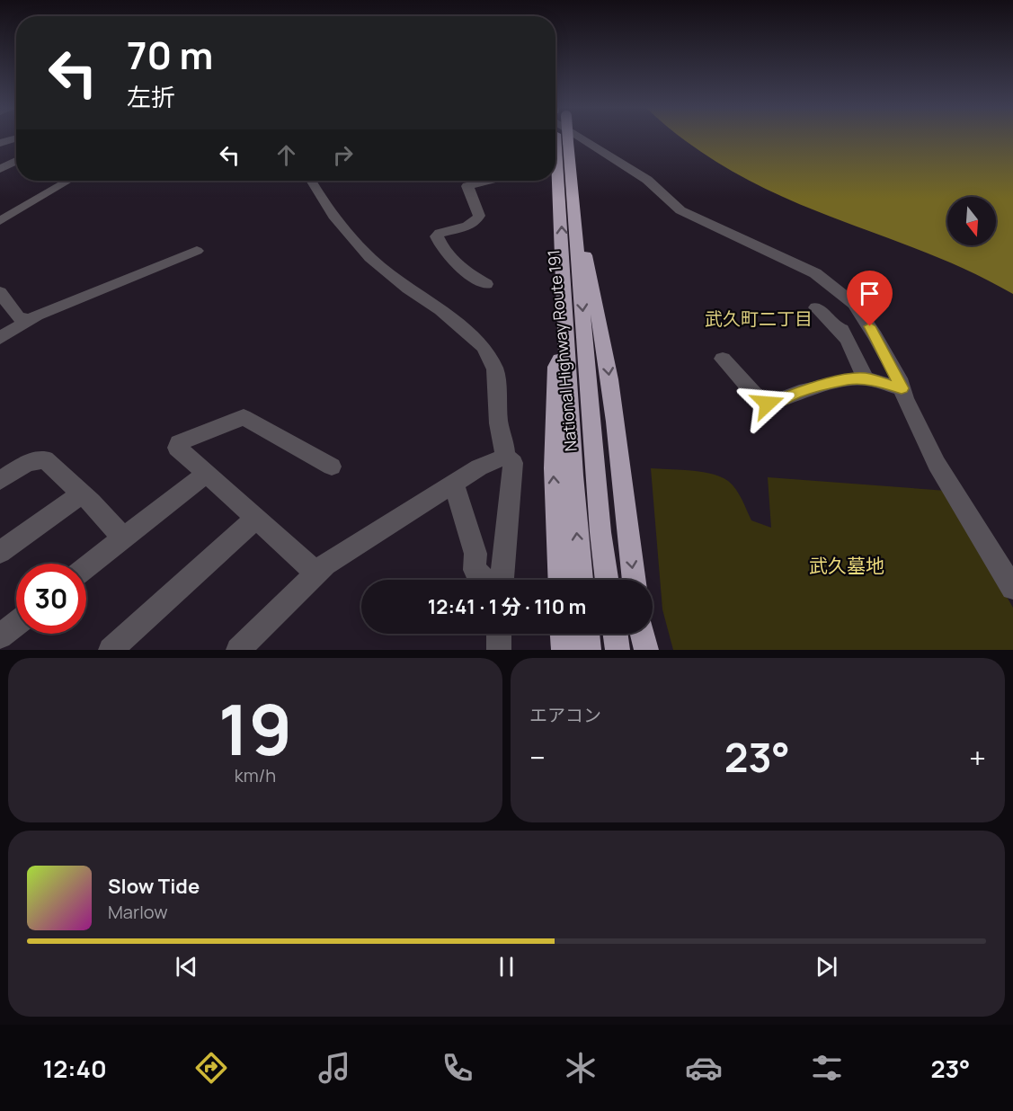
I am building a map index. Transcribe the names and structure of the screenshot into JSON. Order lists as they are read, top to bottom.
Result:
{
  "streets": {
    "highway": ["National Highway Route 191"]
  },
  "districts": ["武久町二丁目"],
  "parks": ["武久墓地"],
  "north": "bottom",
  "page": {
    "turn": ["70 m", "左折"],
    "limit": "30",
    "trip": "12:41 · 1 分 · 110 m",
    "tile": [
      ["19", "km/h"],
      "エアコン"
    ],
    "heat": ["−", "23°", "+"],
    "song": ["Slow Tide", "Marlow"],
    "tabs": ["12:40", "23°"]
  }
}
